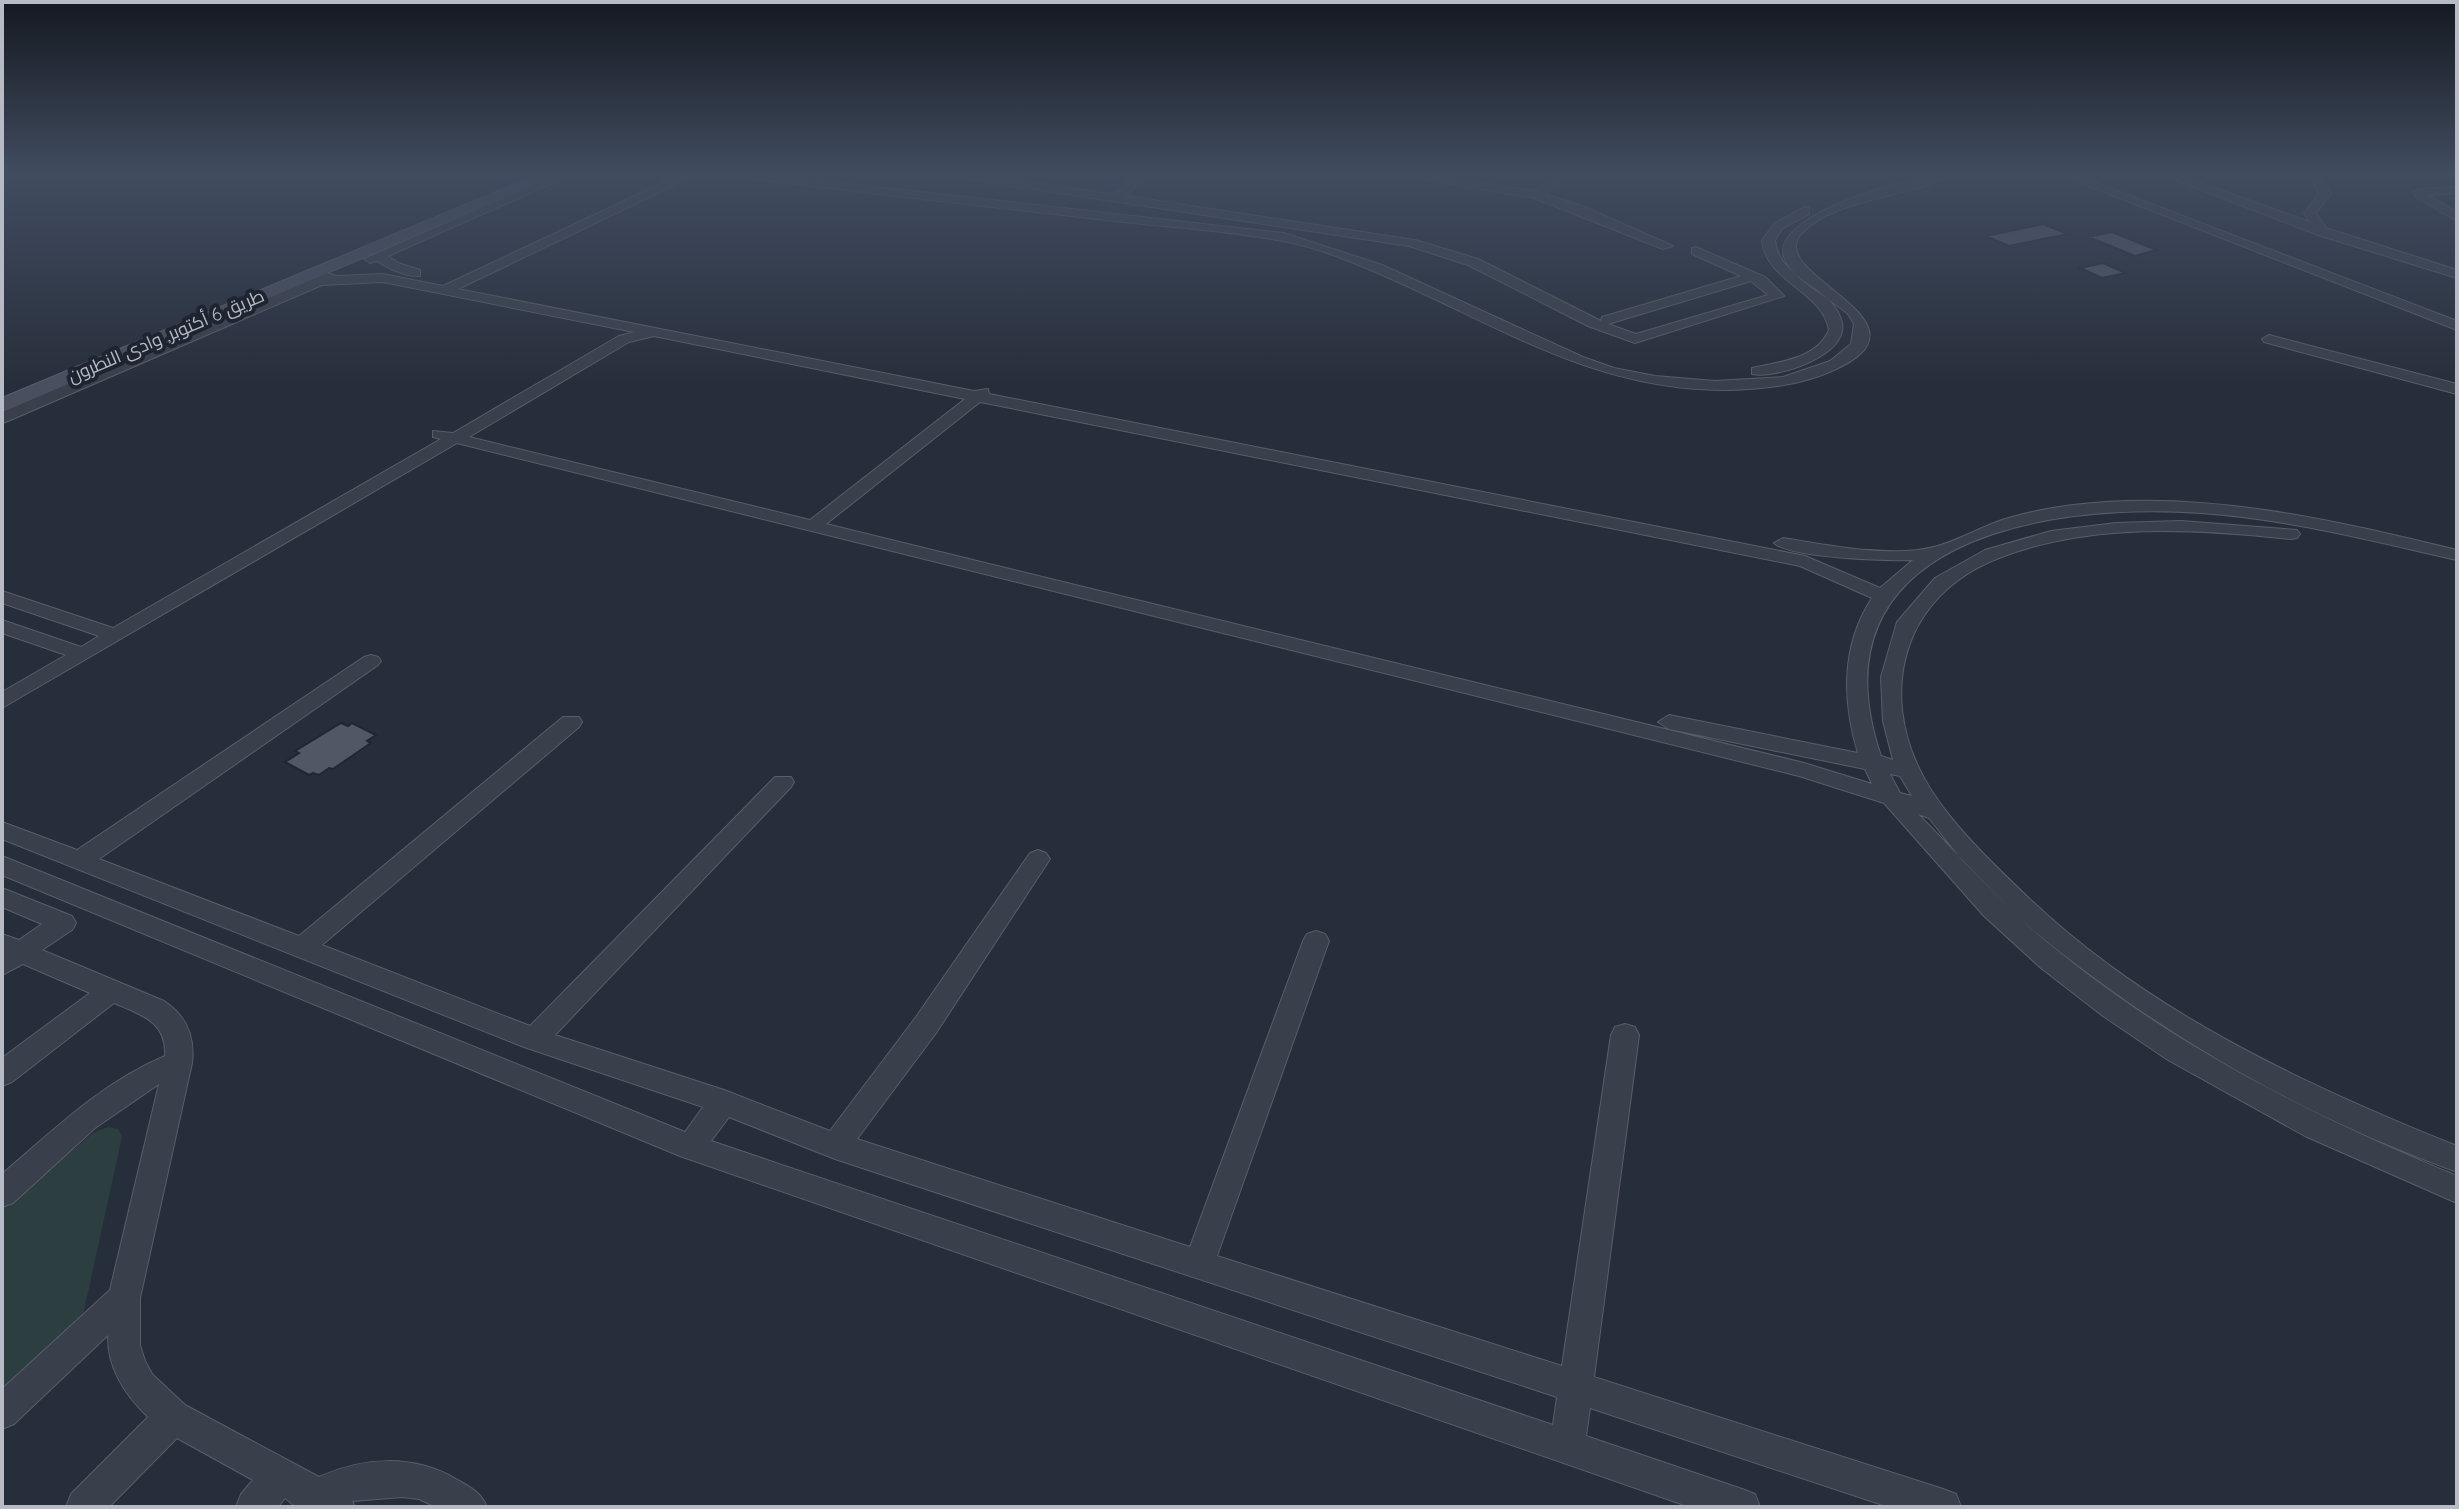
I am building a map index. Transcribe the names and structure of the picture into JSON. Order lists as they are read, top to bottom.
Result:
{
  "streets": {
    "street": ["طريق 6 أكتوبر, وادى النطرون"]
  }
}
